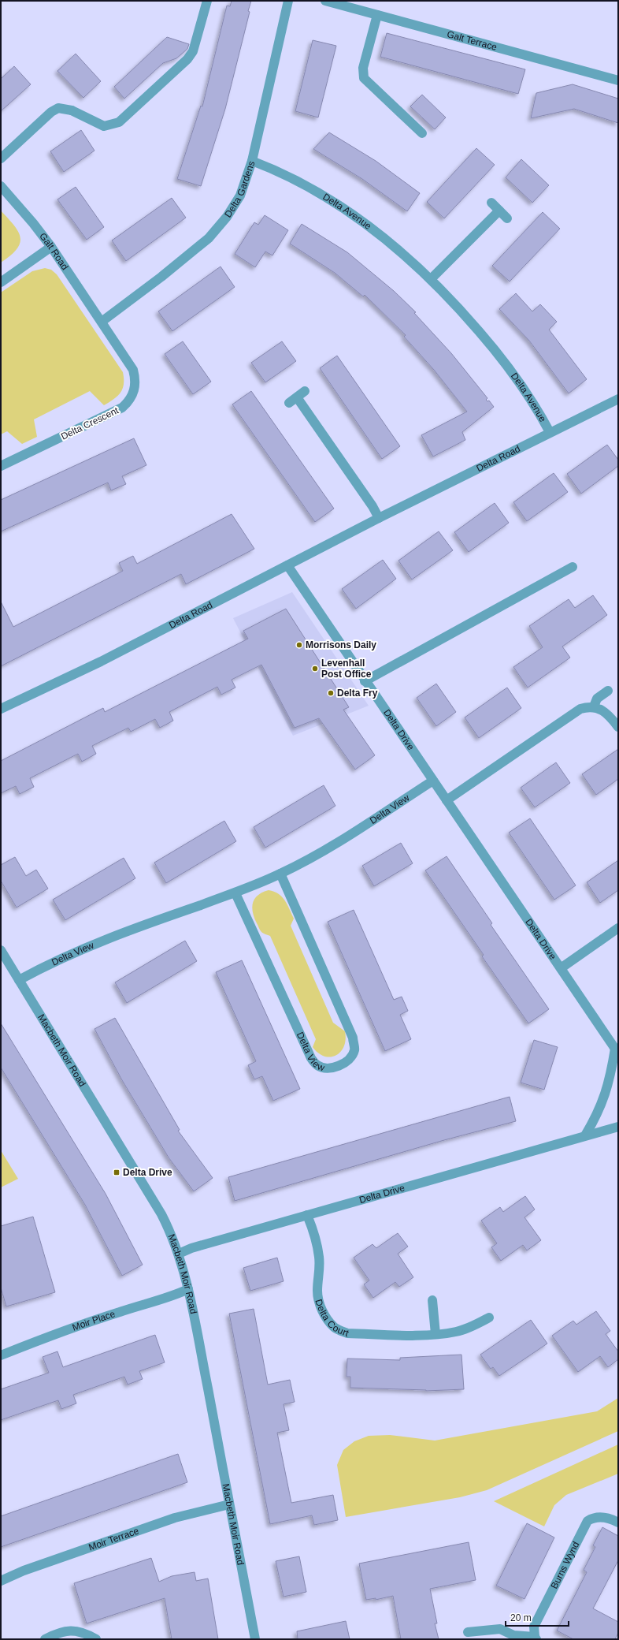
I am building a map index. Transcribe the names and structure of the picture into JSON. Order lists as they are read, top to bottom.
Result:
{
  "streets": {
    "street": [
      "Galt Terrace",
      "Delta Gardens",
      "Delta Avenue",
      "Galt Road",
      "Delta Crescent",
      "Delta Road",
      "Delta Drive",
      "Delta View",
      "Macbeth Moir Road",
      "Delta Court",
      "Moir Place",
      "Moir Terrace",
      "Burns Wynd"
    ]
  },
  "crossings": [
    ["Delta Gardens", "Delta Avenue"],
    ["Delta Gardens", "Galt Road"],
    ["Delta Gardens", "Delta Crescent"],
    ["Delta Avenue", "Delta Road"],
    ["Galt Road", "Delta Crescent"],
    ["Delta Road", "Delta Drive"],
    ["Delta Drive", "Delta View"],
    ["Delta Drive", "Macbeth Moir Road"],
    ["Delta Drive", "Delta Court"],
    ["Delta View", "Macbeth Moir Road"],
    ["Macbeth Moir Road", "Moir Place"],
    ["Macbeth Moir Road", "Moir Terrace"]
  ],
  "places": {
    "other": ["Morrisons Daily", "Levenhall Post Office", "Delta Fry"],
    "transit": ["Delta Drive"]
  },
  "scale_bar": "20 m"
}
